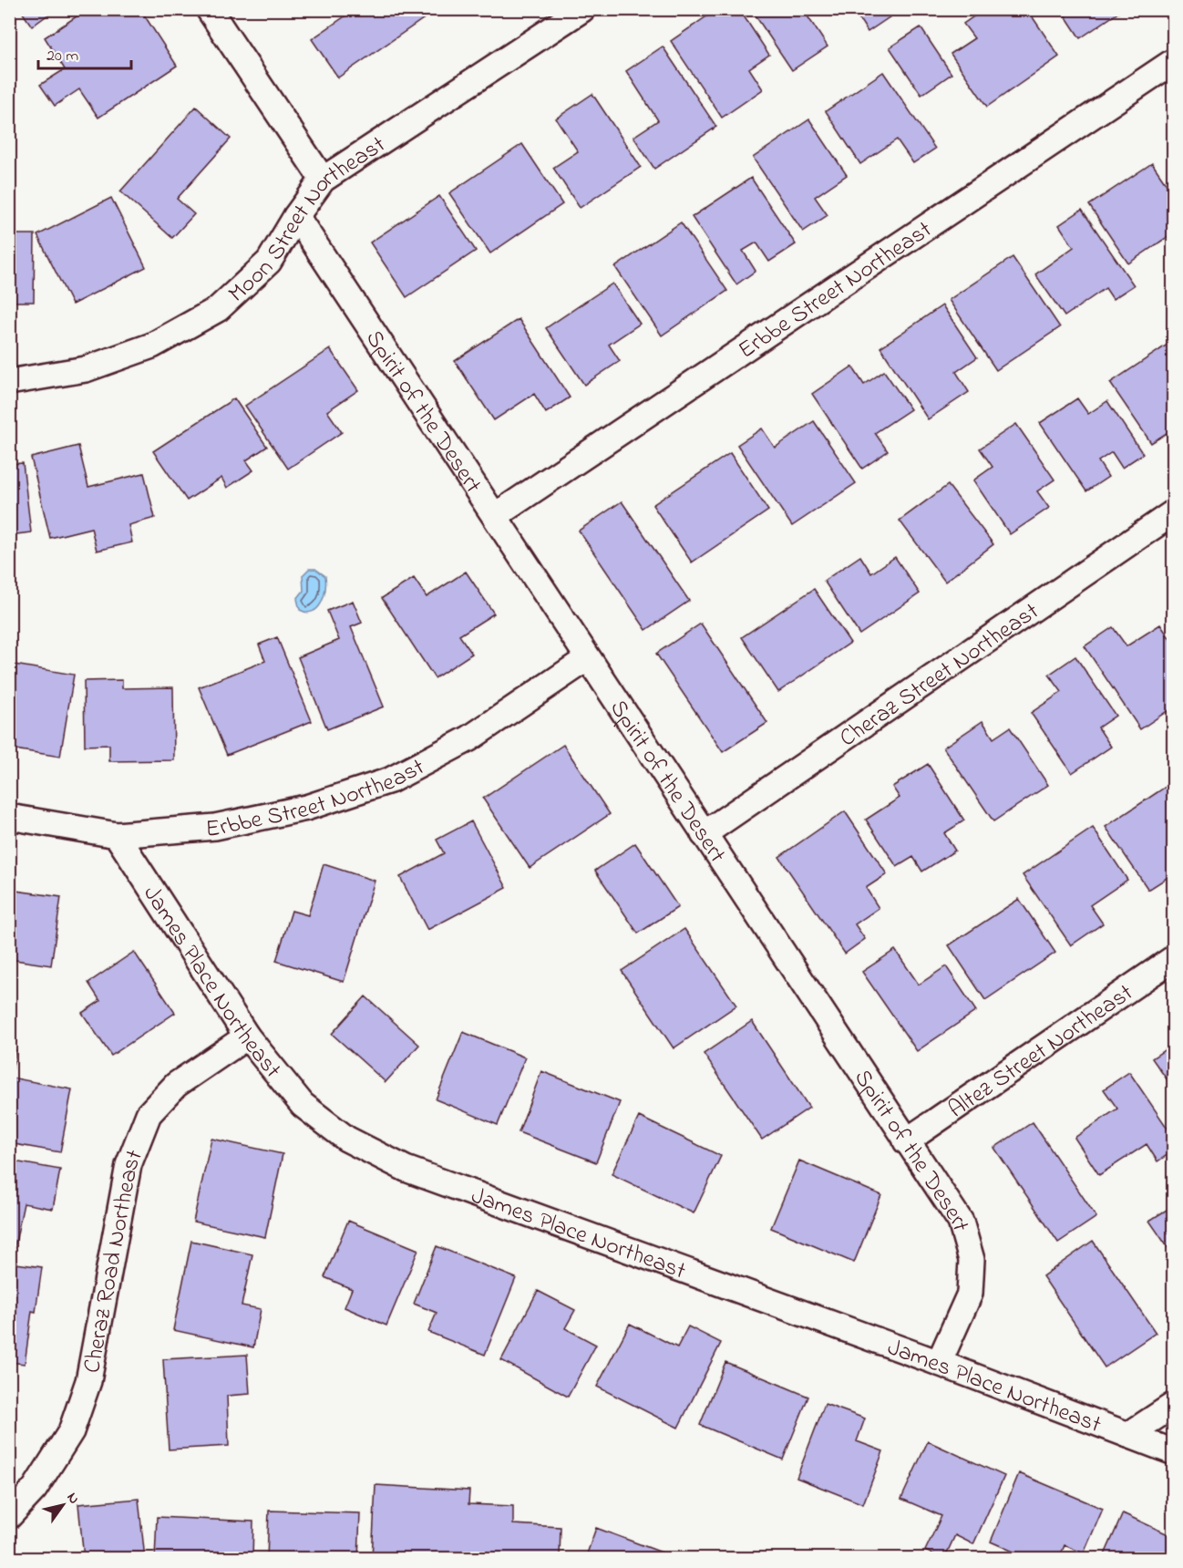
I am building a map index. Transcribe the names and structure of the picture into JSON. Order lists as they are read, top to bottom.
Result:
{
  "streets": {
    "street": [
      "Moon Street Northeast",
      "Erbbe Street Northeast",
      "Spirit of the Desert",
      "Cheraz Street Northeast",
      "James Place Northeast",
      "Altez Street Northeast",
      "Cheraz Road Northeast"
    ]
  },
  "crossings": [
    ["Moon Street Northeast", "Spirit of the Desert"],
    ["Erbbe Street Northeast", "Spirit of the Desert"],
    ["Erbbe Street Northeast", "James Place Northeast"],
    ["Spirit of the Desert", "Cheraz Street Northeast"],
    ["Spirit of the Desert", "James Place Northeast"],
    ["Spirit of the Desert", "Altez Street Northeast"],
    ["James Place Northeast", "Cheraz Road Northeast"]
  ],
  "scale_bar": "20 m",
  "north": "top right"
}
